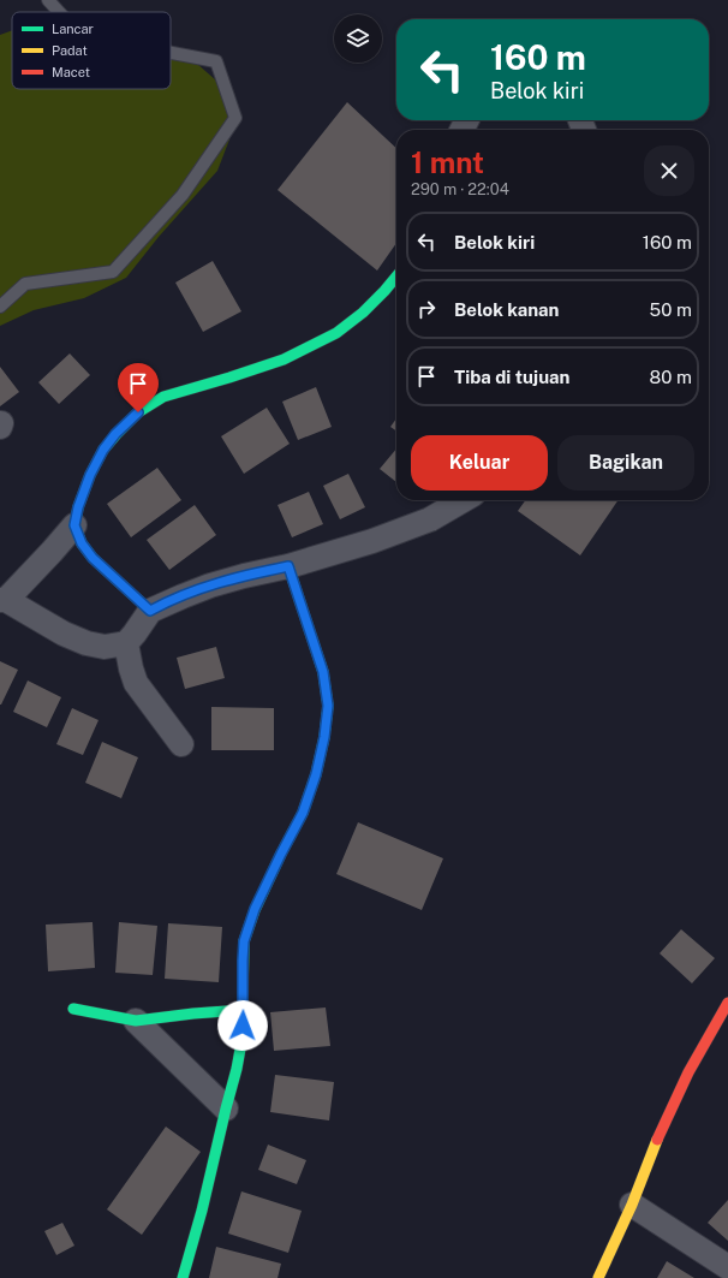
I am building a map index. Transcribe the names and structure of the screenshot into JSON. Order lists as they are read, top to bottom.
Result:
{
  "legend": ["Lancar", "Padat", "Macet"],
  "page": {
    "turn": ["160 m", "Belok kiri"],
    "heading": ["1 mnt", "290 m · 22:04"],
    "list": [
      {
        "name": "Belok kiri",
        "value": "160 m"
      },
      {
        "name": "Belok kanan",
        "value": "50 m"
      },
      {
        "name": "Tiba di tujuan",
        "value": "80 m"
      }
    ],
    "buttons": ["Keluar", "Bagikan"]
  }
}
